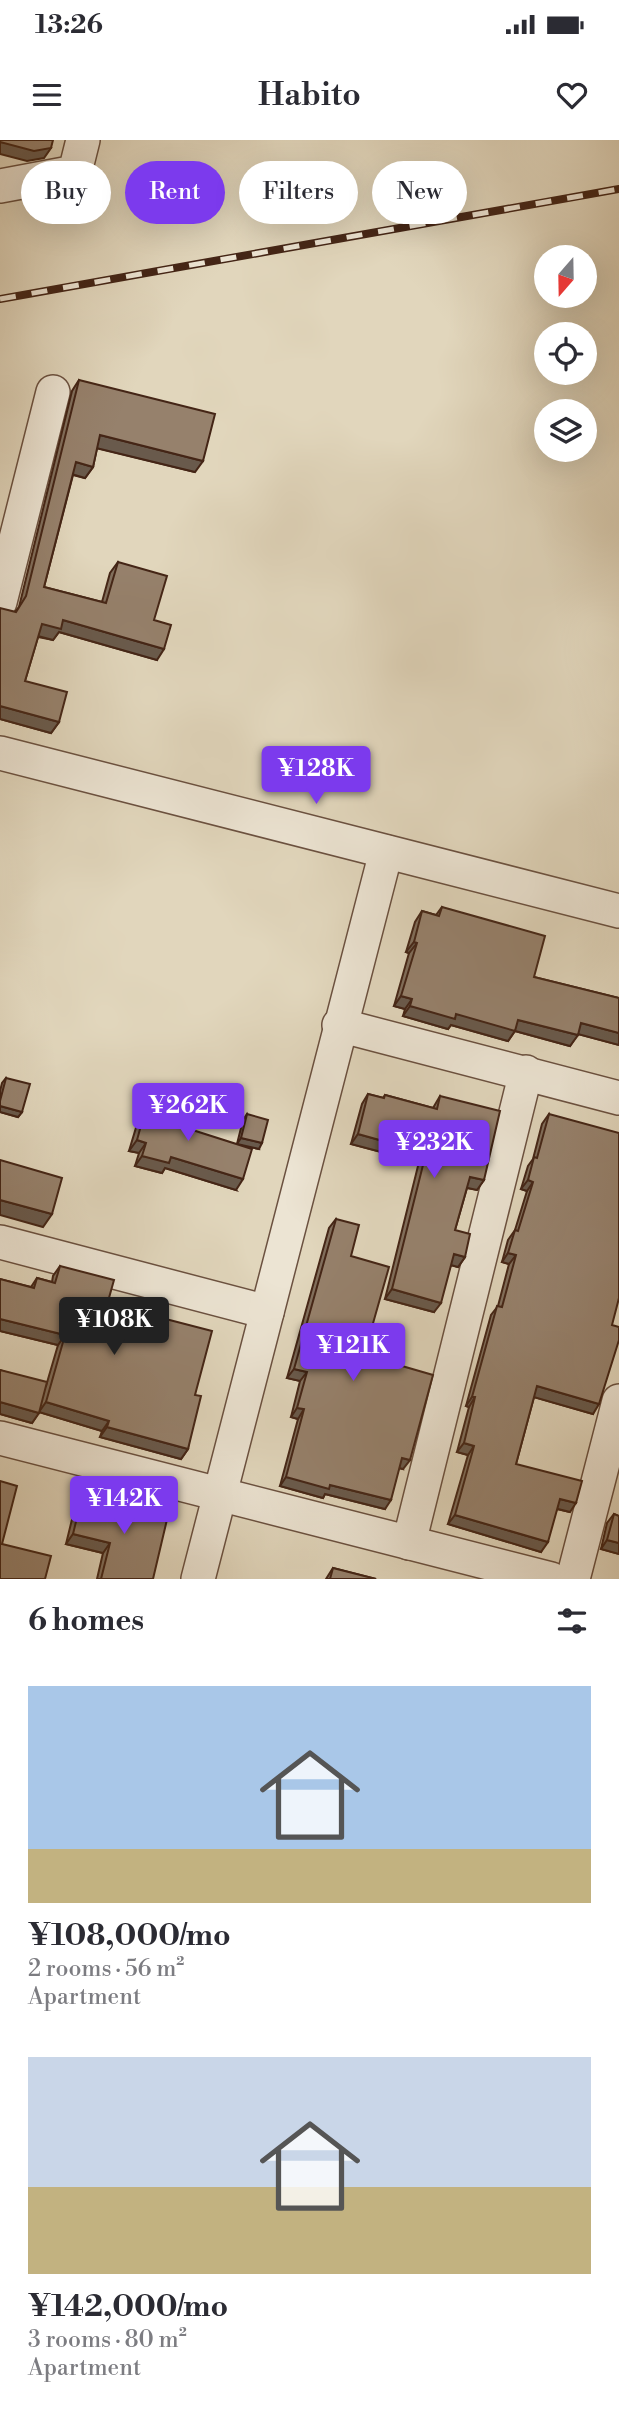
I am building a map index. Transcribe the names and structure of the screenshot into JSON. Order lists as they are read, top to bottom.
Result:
{
  "north": "bottom",
  "page": {
    "status": "13:26",
    "header": "Habito",
    "chip": [
      "Buy",
      "Rent",
      "Filters",
      "New"
    ],
    "price": [
      "¥128K",
      "¥262K",
      "¥232K",
      "¥108K",
      "¥121K",
      "¥142K"
    ],
    "heading": "6 homes",
    "list": [
      {
        "name": "¥108,000/mo",
        "note": "2 rooms · 56 m² · Apartment"
      },
      {
        "name": "¥142,000/mo",
        "note": "3 rooms · 80 m² · Apartment"
      }
    ]
  }
}
